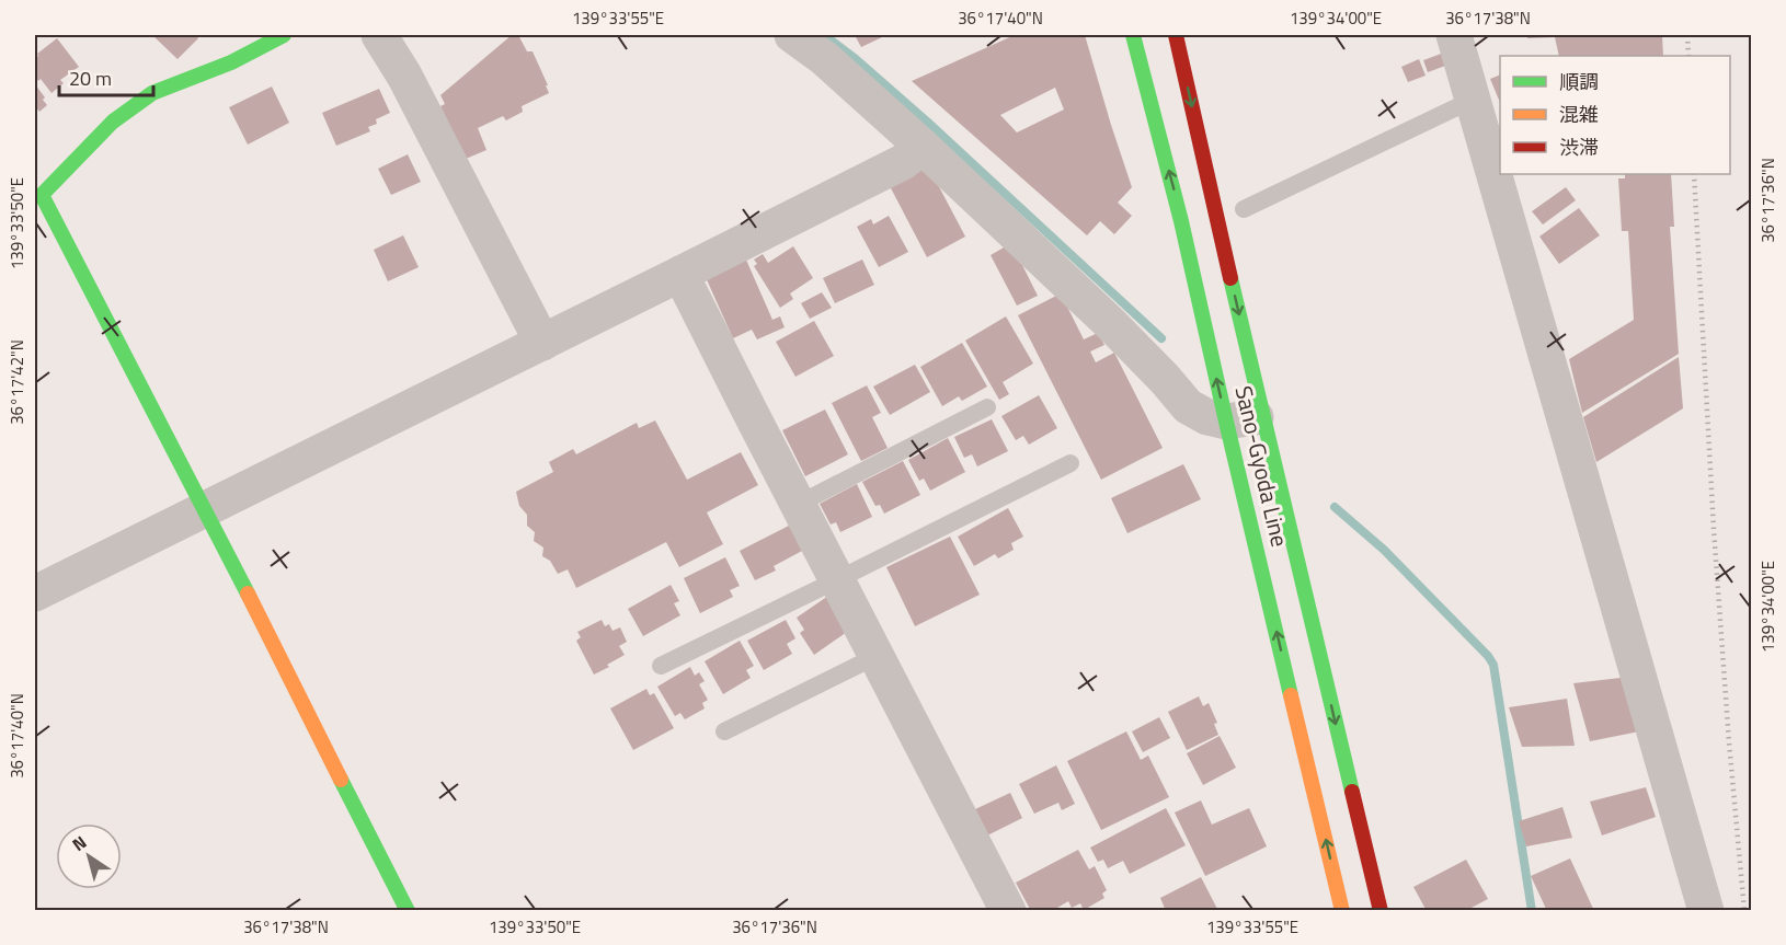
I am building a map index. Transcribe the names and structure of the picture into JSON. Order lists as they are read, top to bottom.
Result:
{
  "streets": {
    "main road": ["Sano-Gyoda Line"]
  },
  "legend": ["順調", "混雑", "渋滞"],
  "scale_bar": "20 m",
  "north": "top left",
  "coordinates": [
    "139°33'55\"E",
    "36°17'40\"N",
    "139°34'00\"E",
    "36°17'38\"N",
    "36°17'36\"N",
    "139°33'50\"E",
    "36°17'42\"N"
  ]
}
